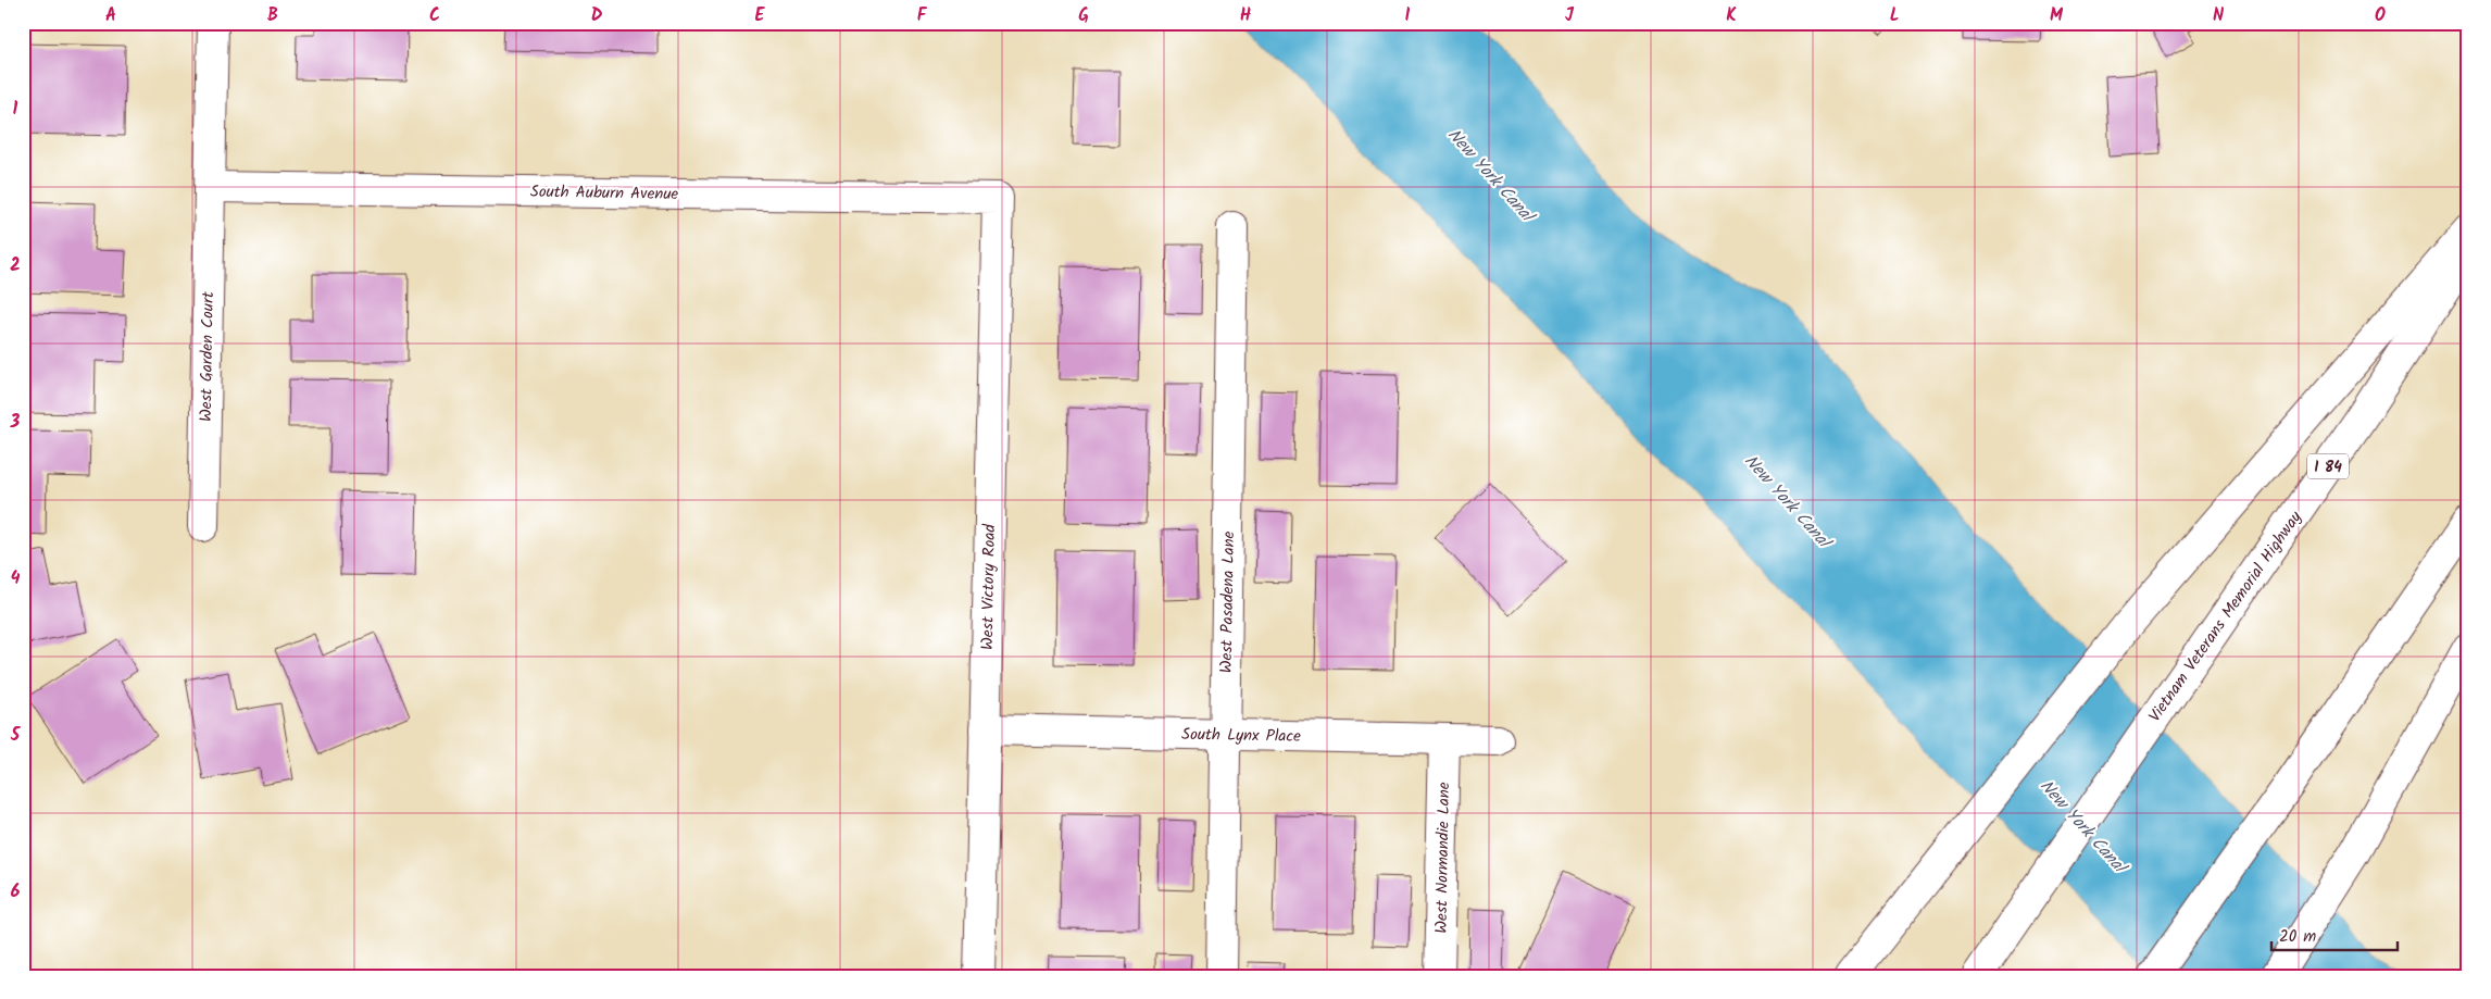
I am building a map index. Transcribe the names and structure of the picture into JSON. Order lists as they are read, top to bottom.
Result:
{
  "streets": {
    "main road": [
      "South Auburn Avenue",
      "West Garden Court",
      "I 84",
      "West Victory Road",
      "West Pasadena Lane",
      "Vietnam Veterans Memorial Highway",
      "South Lynx Place",
      "West Normandie Lane"
    ]
  },
  "crossings": [
    ["South Auburn Avenue", "West Garden Court"],
    ["South Auburn Avenue", "West Victory Road"],
    ["West Victory Road", "South Lynx Place"],
    ["West Pasadena Lane", "South Lynx Place"],
    ["South Lynx Place", "West Normandie Lane"]
  ],
  "water": ["New York Canal"],
  "scale_bar": "20 m",
  "grid": {
    "columns": [
      "A",
      "B",
      "C",
      "D",
      "E",
      "F",
      "G",
      "H",
      "I",
      "J",
      "K",
      "L",
      "M",
      "N",
      "O"
    ],
    "rows": [
      "1",
      "2",
      "3",
      "4",
      "5",
      "6"
    ]
  }
}
